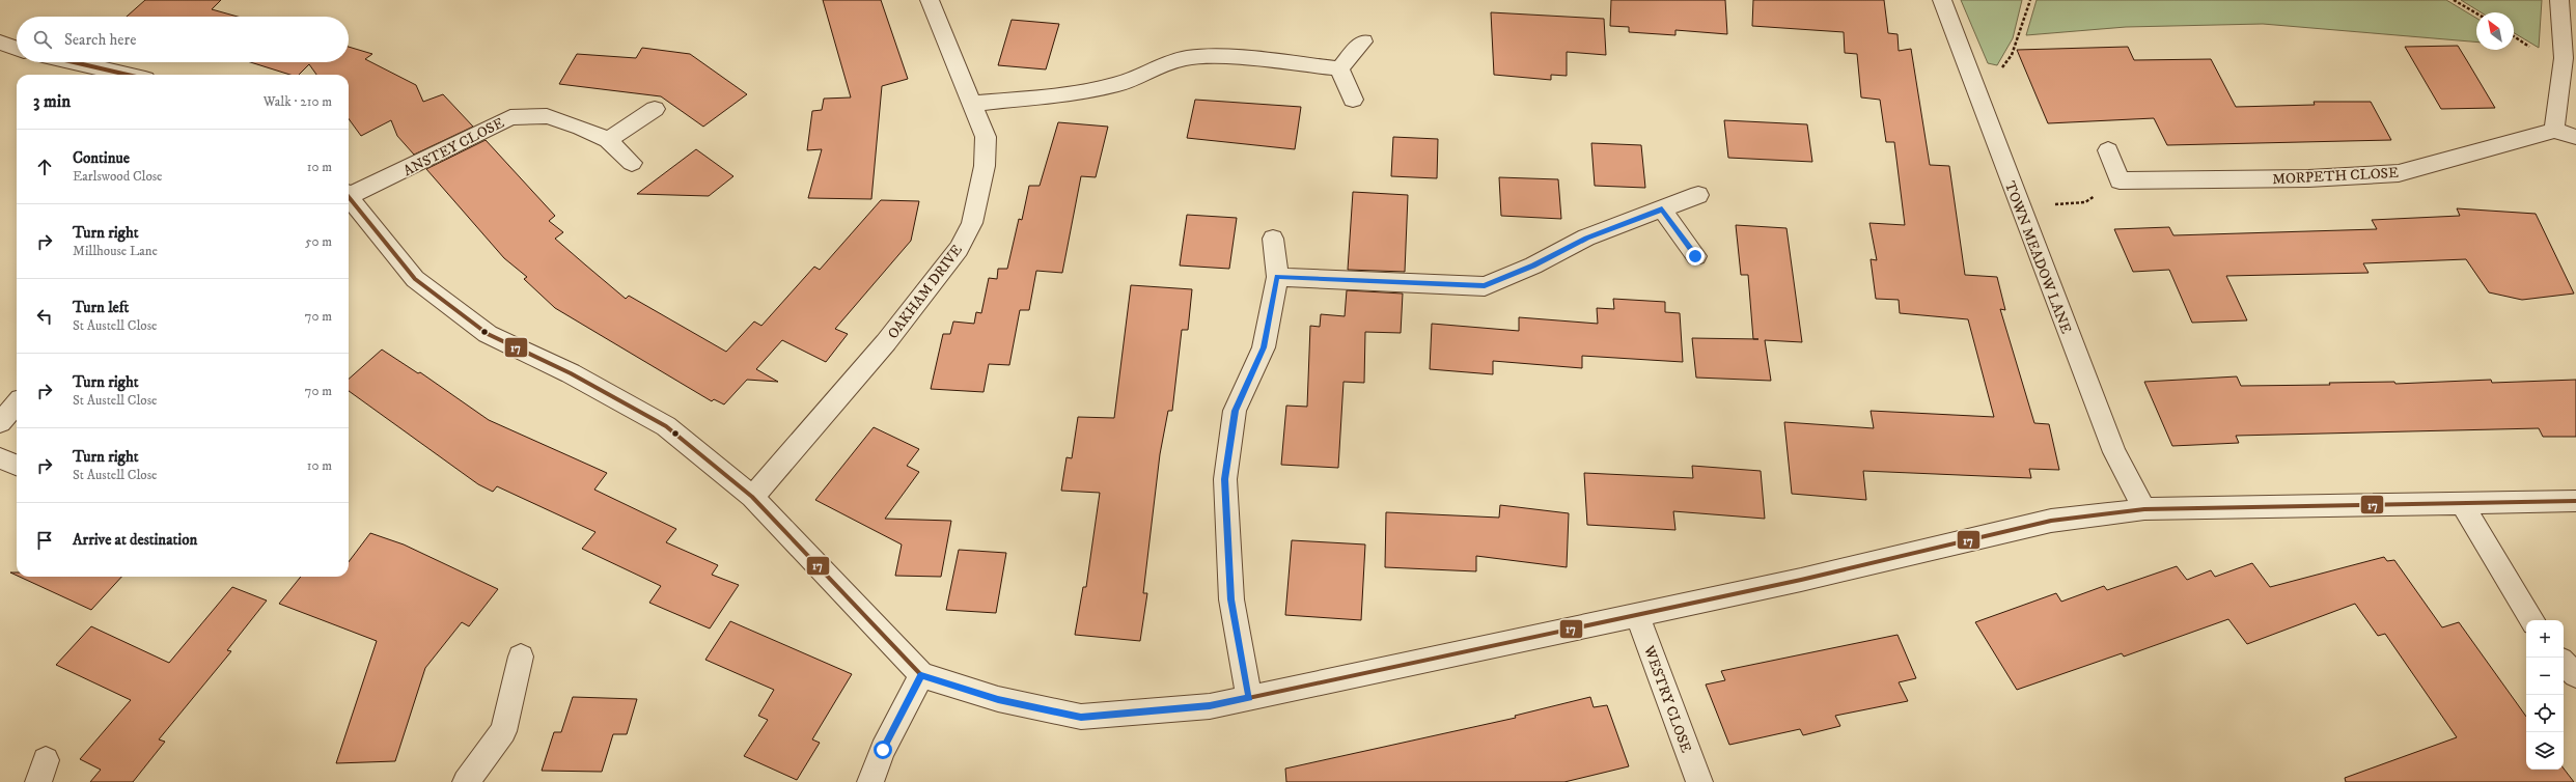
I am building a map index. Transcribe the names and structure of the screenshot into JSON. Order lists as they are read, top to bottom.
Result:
{
  "streets": {
    "street": [
      "ANSTEY CLOSE",
      "MORPETH CLOSE",
      "TOWN MEADOW LANE",
      "OAKHAM DRIVE",
      "WESTRY CLOSE"
    ]
  },
  "lines": ["transit line 17"],
  "north": "top left",
  "page": {
    "search": "Search here",
    "heading": ["3 min", "Walk · 210 m"],
    "list": [
      ["Continue", "Earlswood Close", "10 m"],
      ["Turn right", "Millhouse Lane", "50 m"],
      ["Turn left", "St Austell Close", "70 m"],
      ["Turn right", "St Austell Close", "70 m"],
      ["Turn right", "St Austell Close", "10 m"],
      "Arrive at destination"
    ],
    "map_buttons": ["+", "−"]
  }
}
